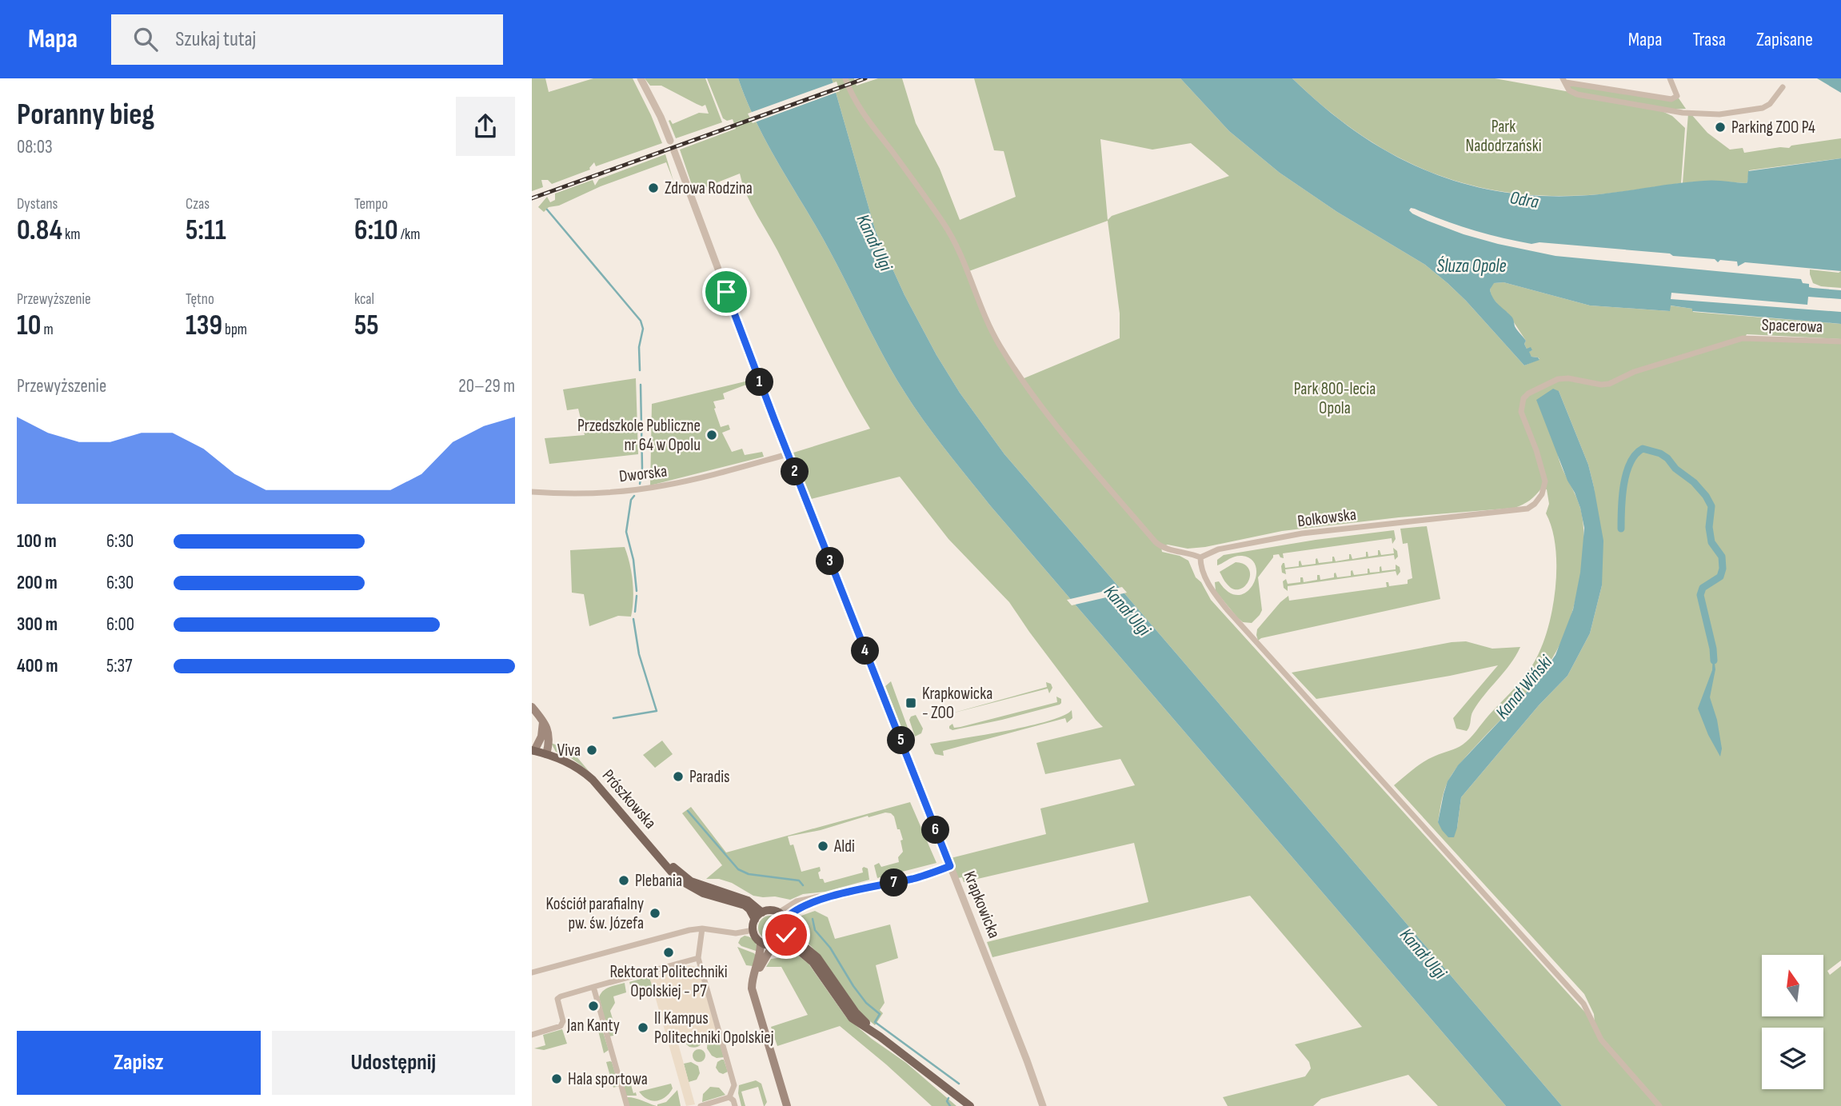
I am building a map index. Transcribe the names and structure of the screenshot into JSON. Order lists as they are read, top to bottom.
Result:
{
  "streets": {
    "main road": ["Prószkowska"],
    "street": [
      "Spacerowa",
      "Dworska",
      "Bolkowska",
      "Krapkowicka"
    ]
  },
  "crossings": [
    ["Spacerowa", "Bolkowska"],
    ["Dworska", "Krapkowicka"]
  ],
  "water": [
    "Odra",
    "Kanał Ulgi",
    "Śluza Opole",
    "Kanał Wiński"
  ],
  "parks": ["Park Nadodrzański", "Park 800-lecia Opola"],
  "places": {
    "other": [
      "Parking ZOO P4",
      "Zdrowa Rodzina",
      "Przedszkole Publiczne nr 64 w Opolu",
      "Viva",
      "Paradis",
      "Aldi",
      "Plebania",
      "Kościół parafialny pw. św. Józefa",
      "Rektorat Politechniki Opolskiej - P7",
      "Jan Kanty",
      "II Kampus Politechniki Opolskiej",
      "Hala sportowa"
    ],
    "transit": ["Krapkowicka - ZOO"]
  },
  "north": "top",
  "page": {
    "header": "Mapa",
    "search": "Szukaj tutaj",
    "nav": ["Mapa", "Trasa", "Zapisane"],
    "heading": ["Poranny bieg", "08:03"],
    "stats": [
      ["Dystans", "0.84 km"],
      ["Czas", "5:11"],
      ["Tempo", "6:10 /km"],
      ["Przewyższenie", "10 m"],
      ["Tętno", "139 bpm"],
      ["kcal", "55"]
    ],
    "chart": ["Przewyższenie", "20–29 m"],
    "pins": [
      "1",
      "2",
      "3",
      "4",
      "5",
      "6",
      "7"
    ],
    "list": [
      {
        "name": "100 m",
        "note": "6:30"
      },
      {
        "name": "200 m",
        "note": "6:30"
      },
      {
        "name": "300 m",
        "note": "6:00"
      },
      {
        "name": "400 m",
        "note": "5:37"
      }
    ],
    "buttons": ["Zapisz", "Udostępnij"]
  }
}
